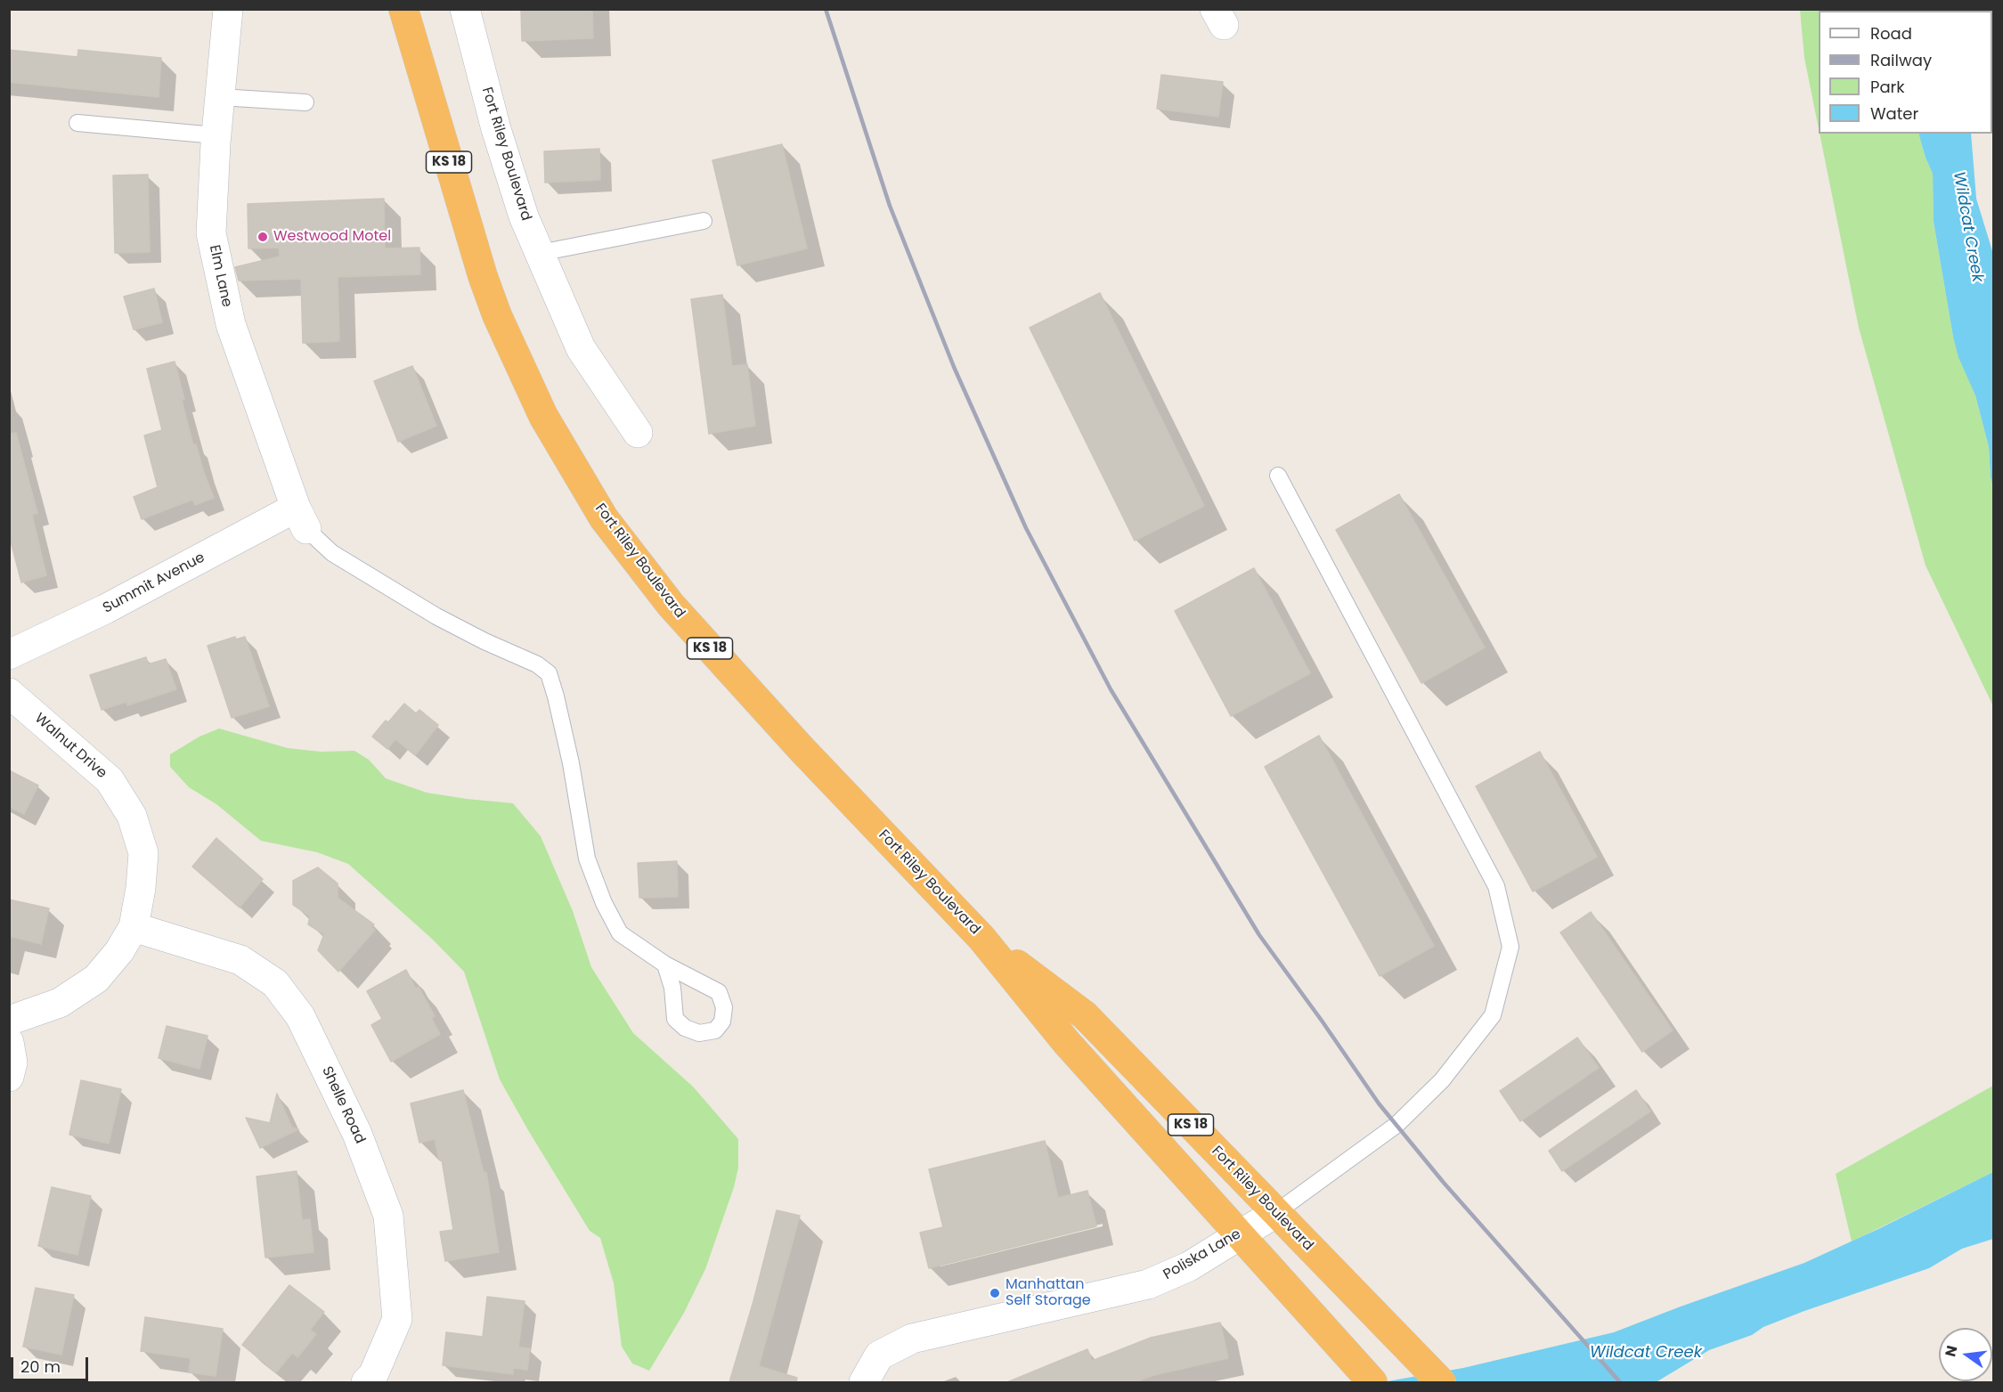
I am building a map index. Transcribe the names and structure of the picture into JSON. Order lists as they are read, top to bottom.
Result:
{
  "streets": {
    "highway": ["Fort Riley Boulevard", "KS 18"],
    "street": [
      "Elm Lane",
      "Summit Avenue",
      "Walnut Drive",
      "Shelle Road",
      "Poliska Lane"
    ]
  },
  "crossings": [
    ["Fort Riley Boulevard", "Poliska Lane"],
    ["Elm Lane", "Summit Avenue"],
    ["Walnut Drive", "Shelle Road"]
  ],
  "water": ["Wildcat Creek"],
  "places": ["Westwood Motel", "Manhattan Self Storage"],
  "legend": [
    "Road",
    "Railway",
    "Park",
    "Water"
  ],
  "scale_bar": "20 m",
  "north": "left"
}
